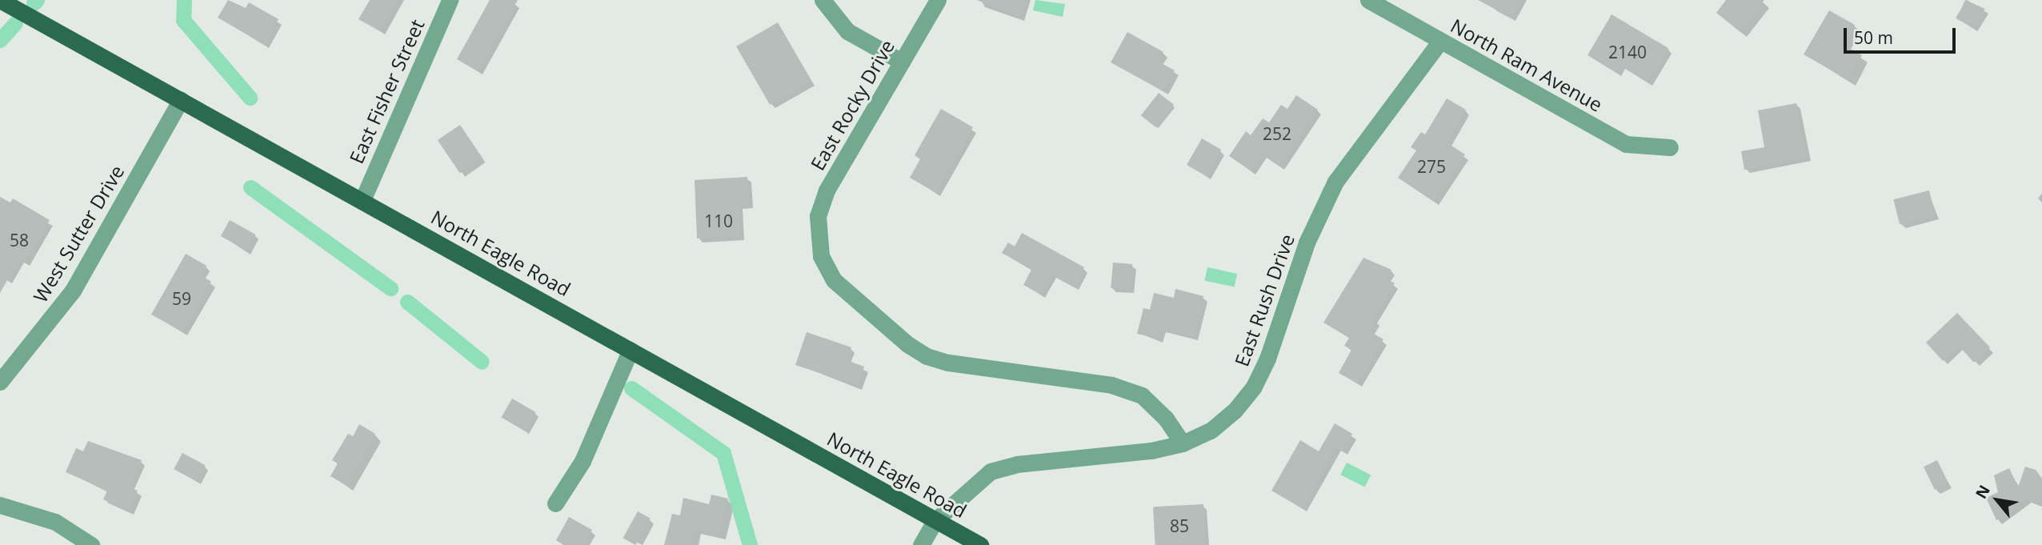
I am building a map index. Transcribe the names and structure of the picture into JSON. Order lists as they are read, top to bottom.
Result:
{
  "streets": {
    "main road": ["North Eagle Road"],
    "street": [
      "North Ram Avenue",
      "East Fisher Street",
      "East Rocky Drive",
      "West Sutter Drive",
      "East Rush Drive"
    ]
  },
  "crossings": [
    ["North Ram Avenue", "East Rush Drive"],
    ["East Fisher Street", "North Eagle Road"],
    ["East Rocky Drive", "East Rush Drive"],
    ["West Sutter Drive", "North Eagle Road"],
    ["North Eagle Road", "East Rush Drive"]
  ],
  "house_numbers": [
    "2140",
    "252",
    "275",
    "110",
    "58",
    "59",
    "85"
  ],
  "scale_bar": "50 m",
  "north": "top left"
}
